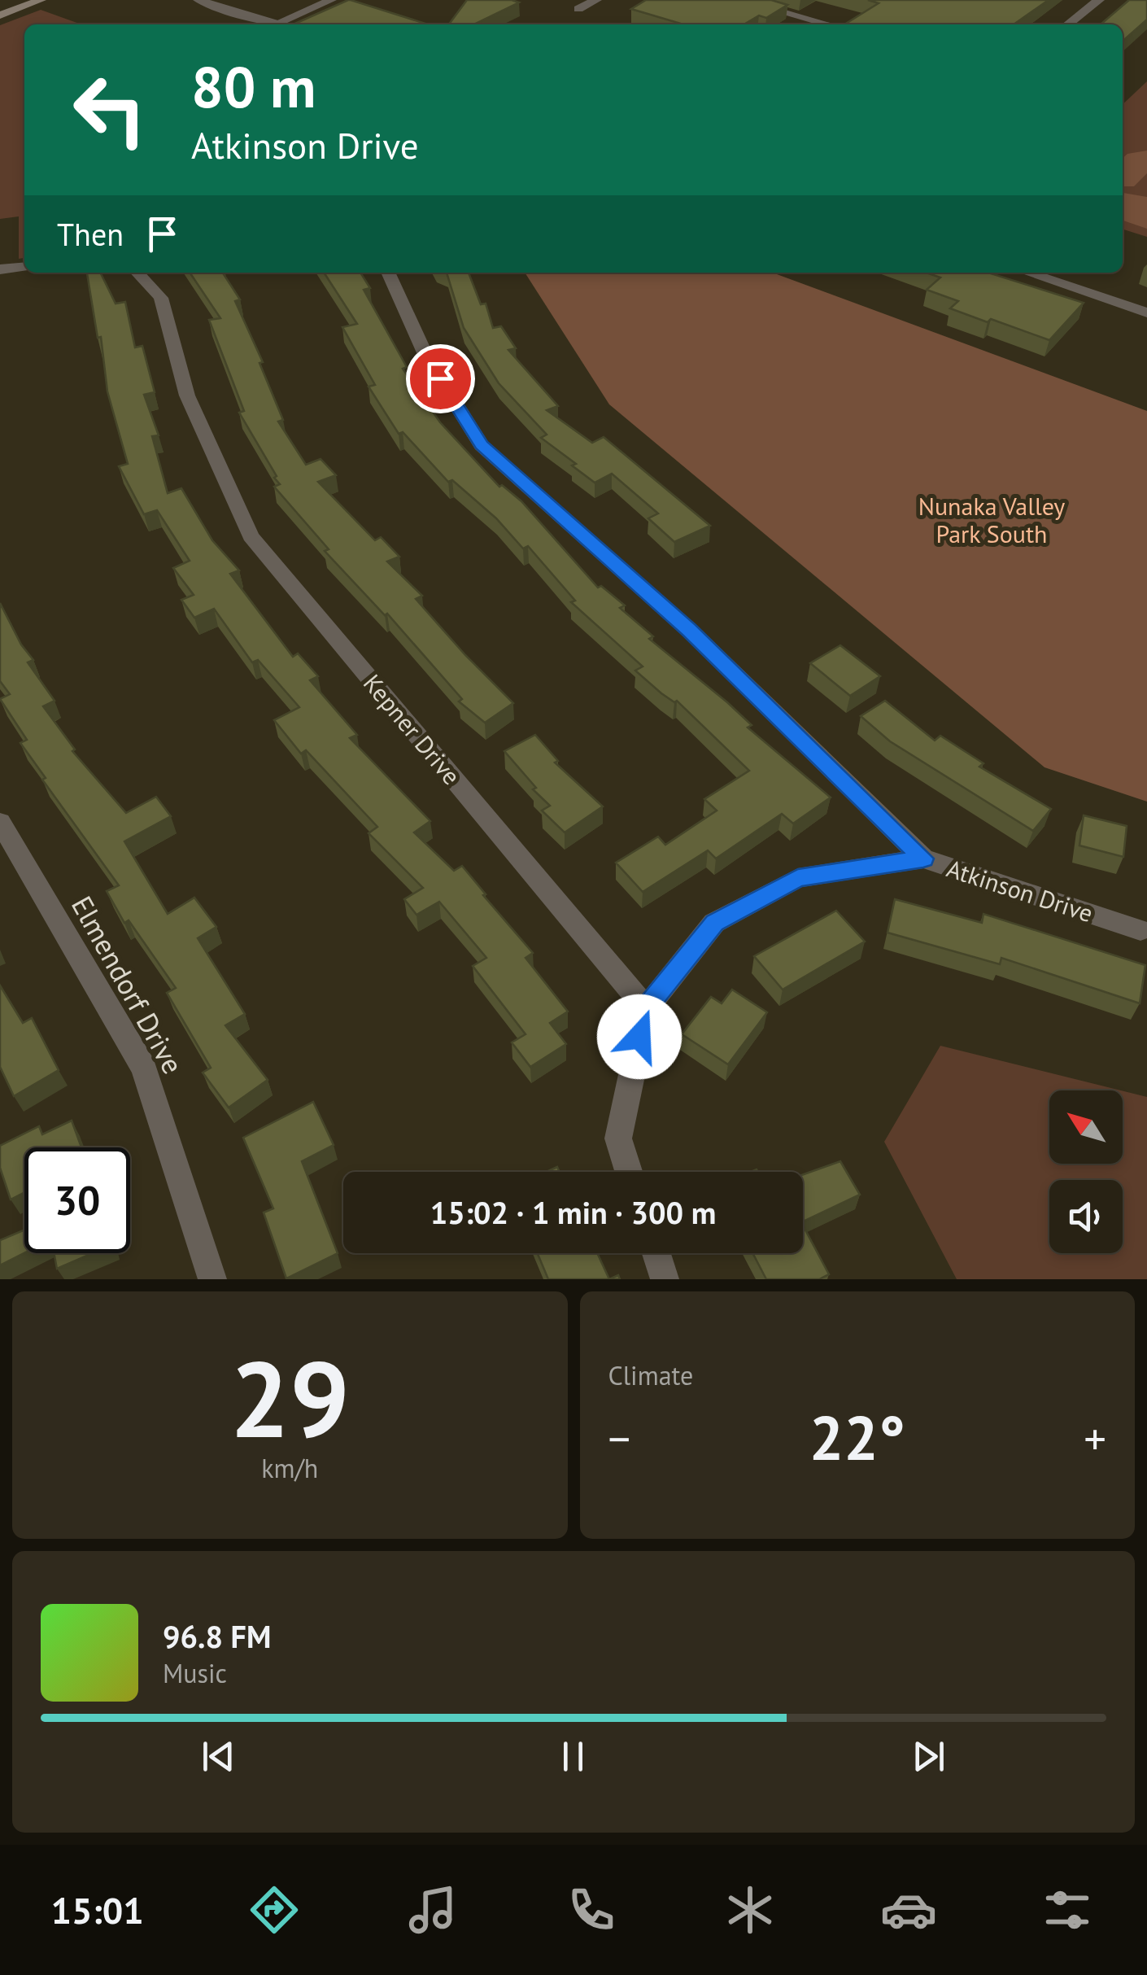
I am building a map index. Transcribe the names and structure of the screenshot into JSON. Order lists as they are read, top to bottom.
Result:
{
  "streets": {
    "street": ["Kepner Drive", "Atkinson Drive", "Elmendorf Drive"]
  },
  "parks": ["Nunaka Valley Park South"],
  "north": "top left",
  "page": {
    "turn": ["80 m", "Atkinson Drive"],
    "then": "Then",
    "limit": "30",
    "trip": "15:02 · 1 min · 300 m",
    "tile": [
      ["29", "km/h"],
      "Climate"
    ],
    "heat": ["−", "22°", "+"],
    "song": ["96.8 FM", "Music"],
    "tabs": "15:01"
  }
}
